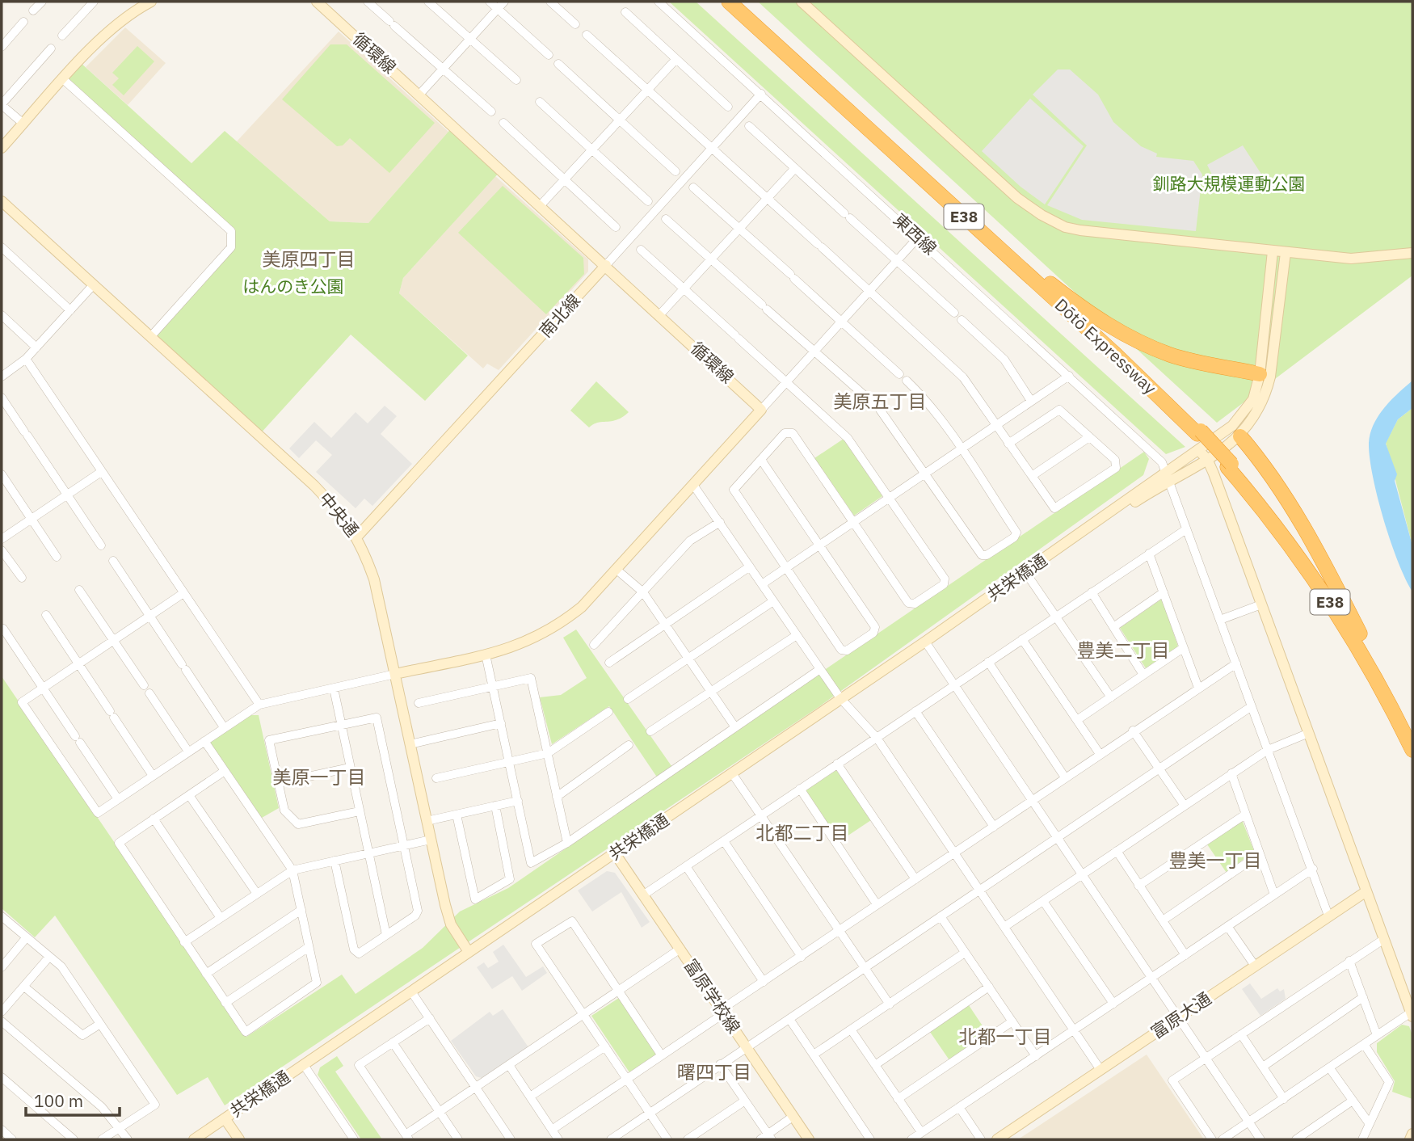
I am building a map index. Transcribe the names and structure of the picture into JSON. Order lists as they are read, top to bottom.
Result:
{
  "streets": {
    "highway": ["E38", "Dōtō Expressway"],
    "street": [
      "循環線",
      "東西線",
      "南北線",
      "中央通",
      "共栄橋通",
      "富原学校線",
      "富原大通"
    ]
  },
  "crossings": [
    ["循環線", "南北線"],
    ["東西線", "南北線"],
    ["東西線", "共栄橋通"],
    ["東西線", "富原大通"],
    ["南北線", "中央通"],
    ["中央通", "共栄橋通"],
    ["共栄橋通", "富原学校線"]
  ],
  "districts": [
    "美原四丁目",
    "美原五丁目",
    "豊美二丁目",
    "美原一丁目",
    "北都二丁目",
    "豊美一丁目",
    "北都一丁目",
    "曙四丁目"
  ],
  "parks": ["釧路大規模運動公園", "はんのき公園"],
  "scale_bar": "100 m"
}
